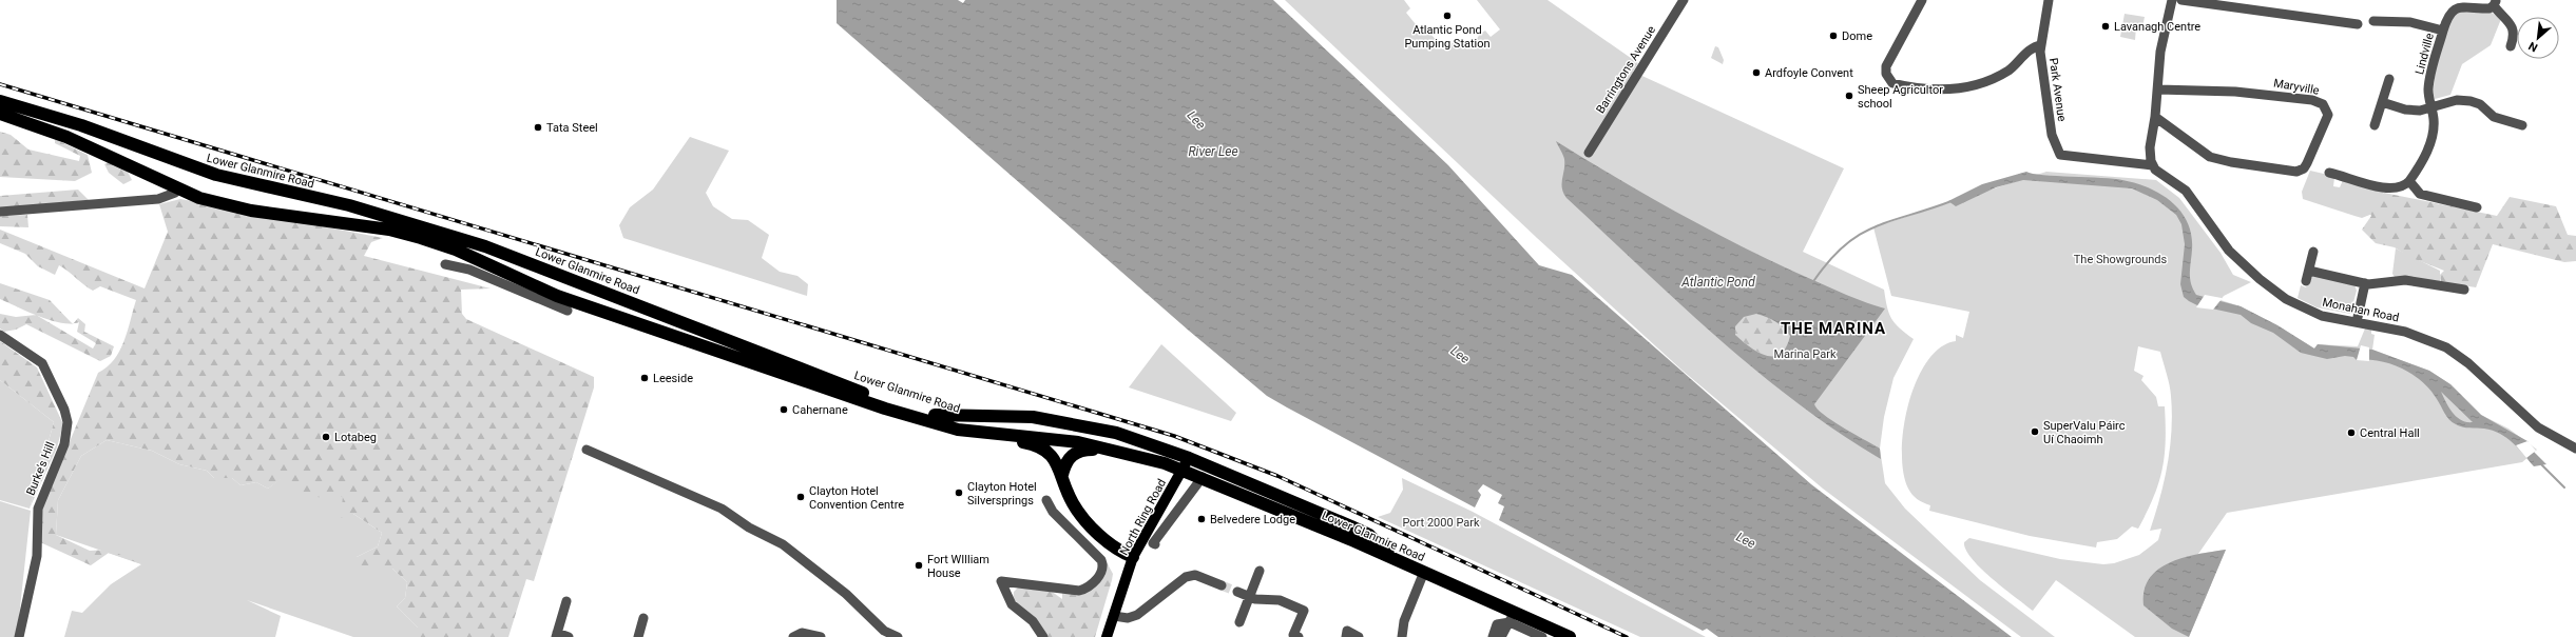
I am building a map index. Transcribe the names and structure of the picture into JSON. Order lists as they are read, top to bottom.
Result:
{
  "streets": {
    "highway": ["Lower Glanmire Road"],
    "main road": ["North Ring Road"],
    "street": [
      "Lindville",
      "Barringtons Avenue",
      "Maryville",
      "Park Avenue",
      "Monahan Road",
      "Burke's Hill"
    ]
  },
  "crossings": [
    ["Park Avenue", "Monahan Road"]
  ],
  "districts": ["THE MARINA"],
  "water": ["Lee", "River Lee", "Atlantic Pond"],
  "parks": ["The Showgrounds", "Marina Park", "Port 2000 Park"],
  "places": [
    "Atlantic Pond Pumping Station",
    "Lavanagh Centre",
    "Dome",
    "Ardfoyle Convent",
    "Sheep Agricultor school",
    "Tata Steel",
    "Leeside",
    "Cahernane",
    "SuperValu Páirc Uí Chaoimh",
    "Central Hall",
    "Lotabeg",
    "Clayton Hotel Silversprings",
    "Clayton Hotel Convention Centre",
    "Belvedere Lodge",
    "Fort WIlliam House"
  ],
  "north": "bottom left"
}
